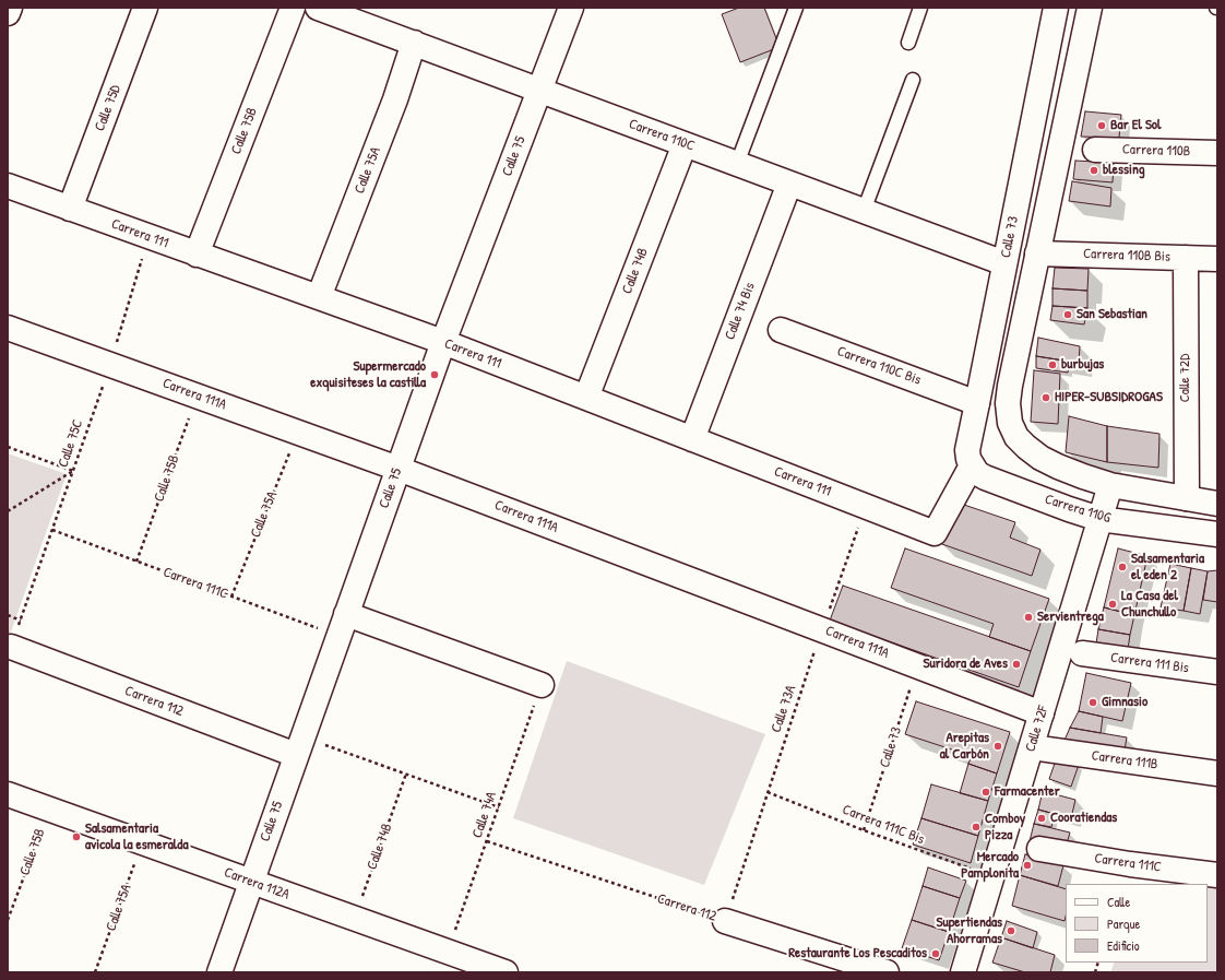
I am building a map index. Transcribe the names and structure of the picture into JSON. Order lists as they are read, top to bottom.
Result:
{
  "streets": {
    "street": [
      "Calle 75D",
      "Calle 75B",
      "Carrera 110C",
      "Carrera 110B",
      "Calle 75",
      "Calle 75A",
      "Carrera 111",
      "Calle 73",
      "Carrera 110B Bis",
      "Calle 74B",
      "Calle 74 Bis",
      "Carrera 110C Bis",
      "Calle 72D",
      "Carrera 111A",
      "Carrera 110G",
      "Carrera 111C",
      "Carrera 111 Bis",
      "Carrera 112",
      "Calle 72F",
      "Carrera 111B",
      "Carrera 112A"
    ],
    "path": [
      "Calle 75C",
      "Calle 73A",
      "Calle 74A",
      "Carrera 111C Bis"
    ]
  },
  "crossings": [
    ["Calle 75D", "Carrera 111"],
    ["Calle 75B", "Carrera 111"],
    ["Calle 75B", "Carrera 111A"],
    ["Calle 75B", "Carrera 111C"],
    ["Calle 75B", "Carrera 112A"],
    ["Carrera 110C", "Calle 75"],
    ["Carrera 110C", "Calle 75A"],
    ["Carrera 110C", "Calle 73"],
    ["Carrera 110C", "Calle 74B"],
    ["Carrera 110C", "Calle 74 Bis"],
    ["Calle 75", "Carrera 111"],
    ["Calle 75", "Carrera 111A"],
    ["Calle 75", "Carrera 111C"],
    ["Calle 75", "Carrera 112"],
    ["Calle 75", "Carrera 112A"],
    ["Calle 75A", "Carrera 111"],
    ["Calle 75A", "Carrera 111A"],
    ["Calle 75A", "Carrera 111C"],
    ["Calle 75A", "Carrera 112A"],
    ["Carrera 111", "Calle 73"],
    ["Carrera 111", "Calle 74B"],
    ["Carrera 111", "Calle 74 Bis"],
    ["Carrera 111", "Calle 75C"],
    ["Carrera 111", "Carrera 110G"],
    ["Carrera 111", "Calle 73A"],
    ["Calle 73", "Carrera 110B Bis"],
    ["Calle 73", "Carrera 110C Bis"],
    ["Calle 73", "Carrera 111A"],
    ["Calle 73", "Carrera 110G"],
    ["Calle 73", "Calle 72F"],
    ["Calle 73", "Carrera 111C Bis"],
    ["Carrera 110B Bis", "Calle 72D"],
    ["Calle 74B", "Carrera 112A"],
    ["Carrera 111A", "Calle 75C"],
    ["Carrera 111A", "Calle 73A"],
    ["Carrera 111A", "Calle 72F"],
    ["Calle 75C", "Carrera 111C"],
    ["Calle 75C", "Carrera 112"],
    ["Carrera 110G", "Calle 72F"],
    ["Carrera 112", "Calle 73A"],
    ["Carrera 112", "Calle 74A"],
    ["Calle 73A", "Carrera 111C Bis"],
    ["Calle 72F", "Carrera 111B"],
    ["Calle 72F", "Carrera 111C Bis"],
    ["Calle 74A", "Carrera 112A"]
  ],
  "places": [
    "Bar El Sol",
    "blessing",
    "San Sebastian",
    "burbujas",
    "Supermercado exquisiteses la castilla",
    "HIPER-SUBSIDROGAS",
    "Salsamentaria el eden 2",
    "La Casa del Chunchullo",
    "Servientrega",
    "Suridora de Aves",
    "Gimnasio",
    "Arepitas al Carbón",
    "Farmacenter",
    "Cooratiendas",
    "Comboy Pizza",
    "Salsamentaria avicola la esmeralda",
    "Mercado Pamplonita",
    "Supertiendas Ahorramas",
    "Restaurante Los Pescaditos"
  ],
  "legend": ["Calle", "Parque", "Edificio"]
}
